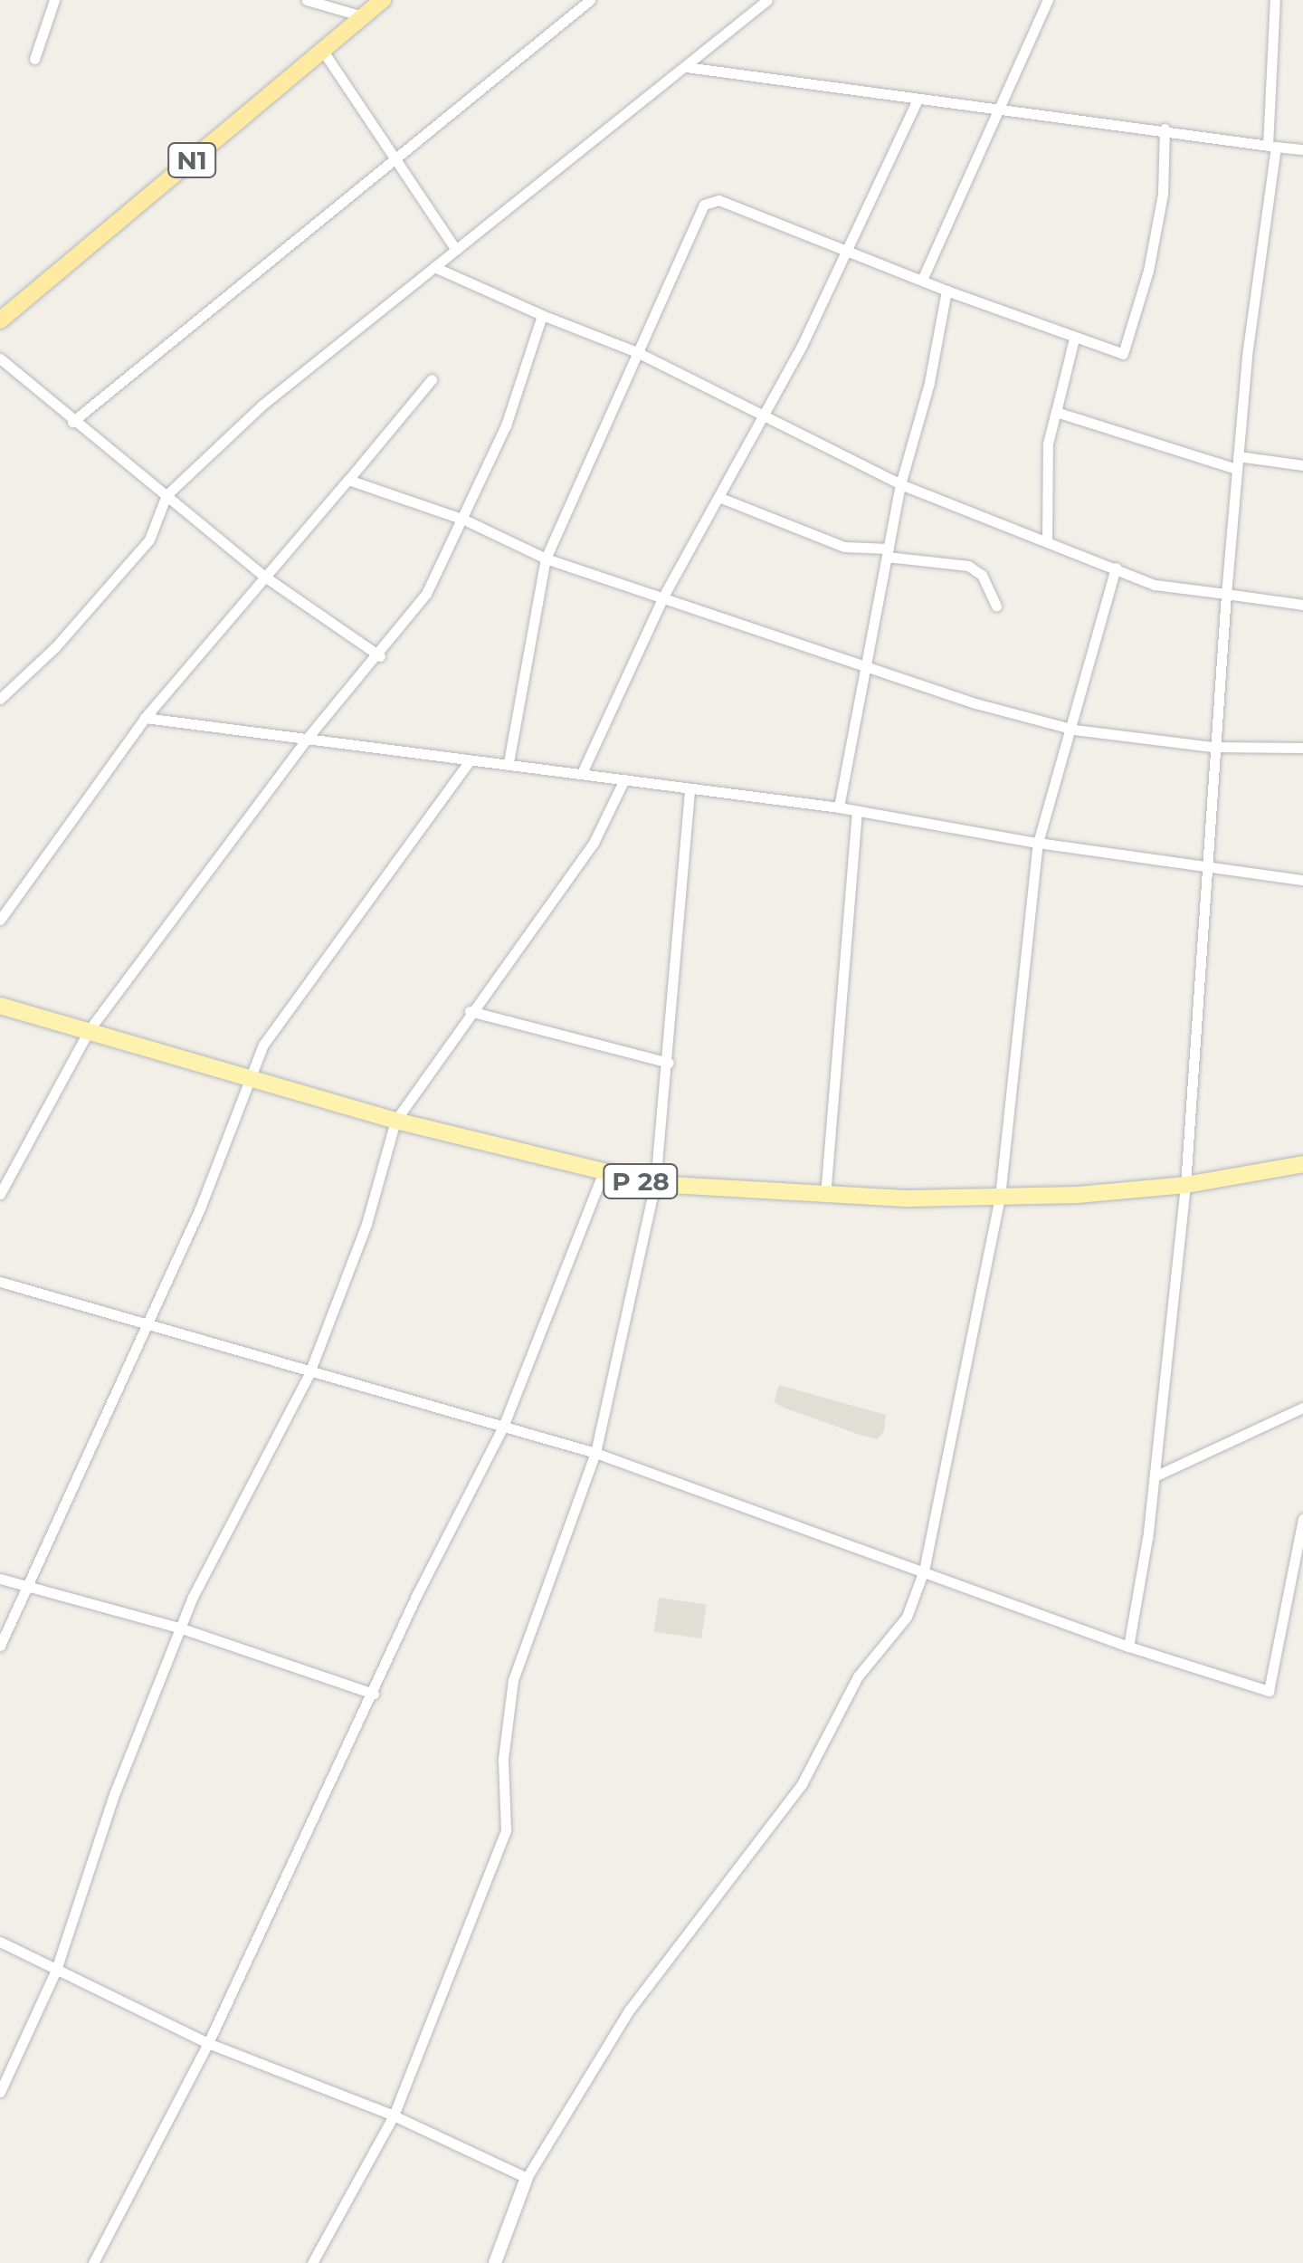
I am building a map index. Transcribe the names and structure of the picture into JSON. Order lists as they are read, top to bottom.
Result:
{
  "streets": {
    "highway": ["N1"],
    "main road": ["P 28"]
  }
}
